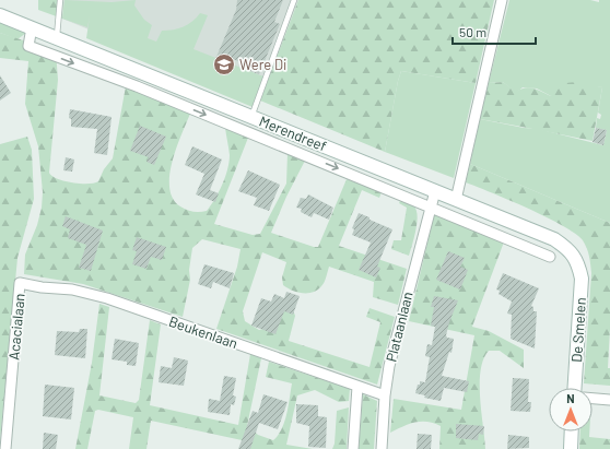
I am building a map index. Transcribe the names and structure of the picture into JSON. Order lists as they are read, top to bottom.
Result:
{
  "streets": {
    "street": [
      "Merendreef",
      "Acacialaan",
      "Plataanlaan",
      "De Smelen",
      "Beukenlaan"
    ]
  },
  "crossings": [
    ["Merendreef", "Plataanlaan"],
    ["Merendreef", "De Smelen"],
    ["Acacialaan", "Beukenlaan"],
    ["Plataanlaan", "Beukenlaan"]
  ],
  "places": {
    "school or university": ["Were Di"]
  },
  "scale_bar": "50 m",
  "north": "top"
}
